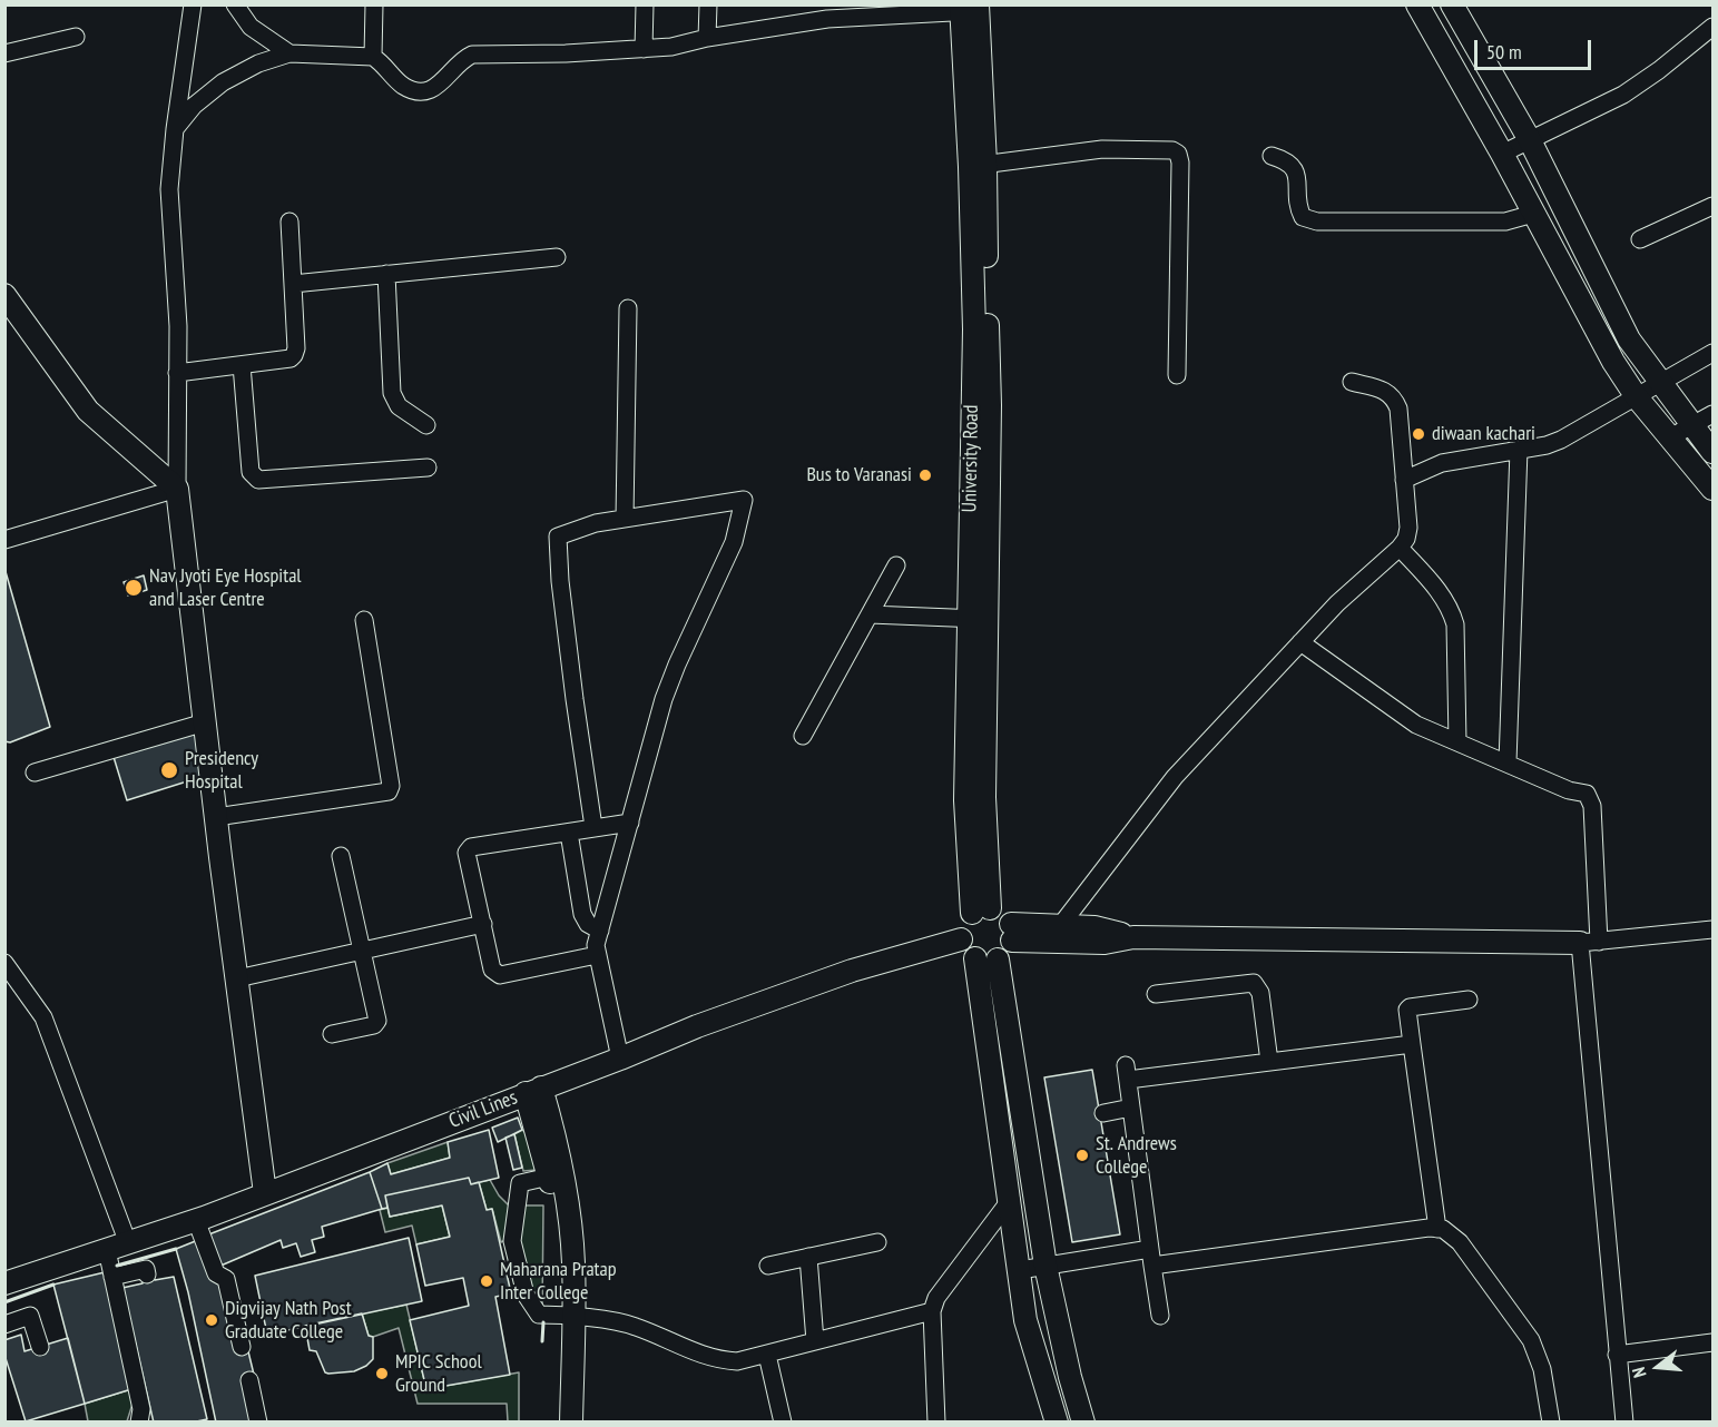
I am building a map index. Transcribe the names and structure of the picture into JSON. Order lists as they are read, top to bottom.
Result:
{
  "streets": {
    "main road": ["University Road", "Civil Lines"]
  },
  "crossings": [
    ["University Road", "Civil Lines"]
  ],
  "places": [
    "diwaan kachari",
    "Bus to Varanasi",
    "Nav Jyoti Eye Hospital and Laser Centre",
    "Presidency Hospital",
    "St. Andrews College",
    "Maharana Pratap Inter College",
    "Digvijay Nath Post Graduate College",
    "MPIC School Ground"
  ],
  "scale_bar": "50 m",
  "north": "left"
}
